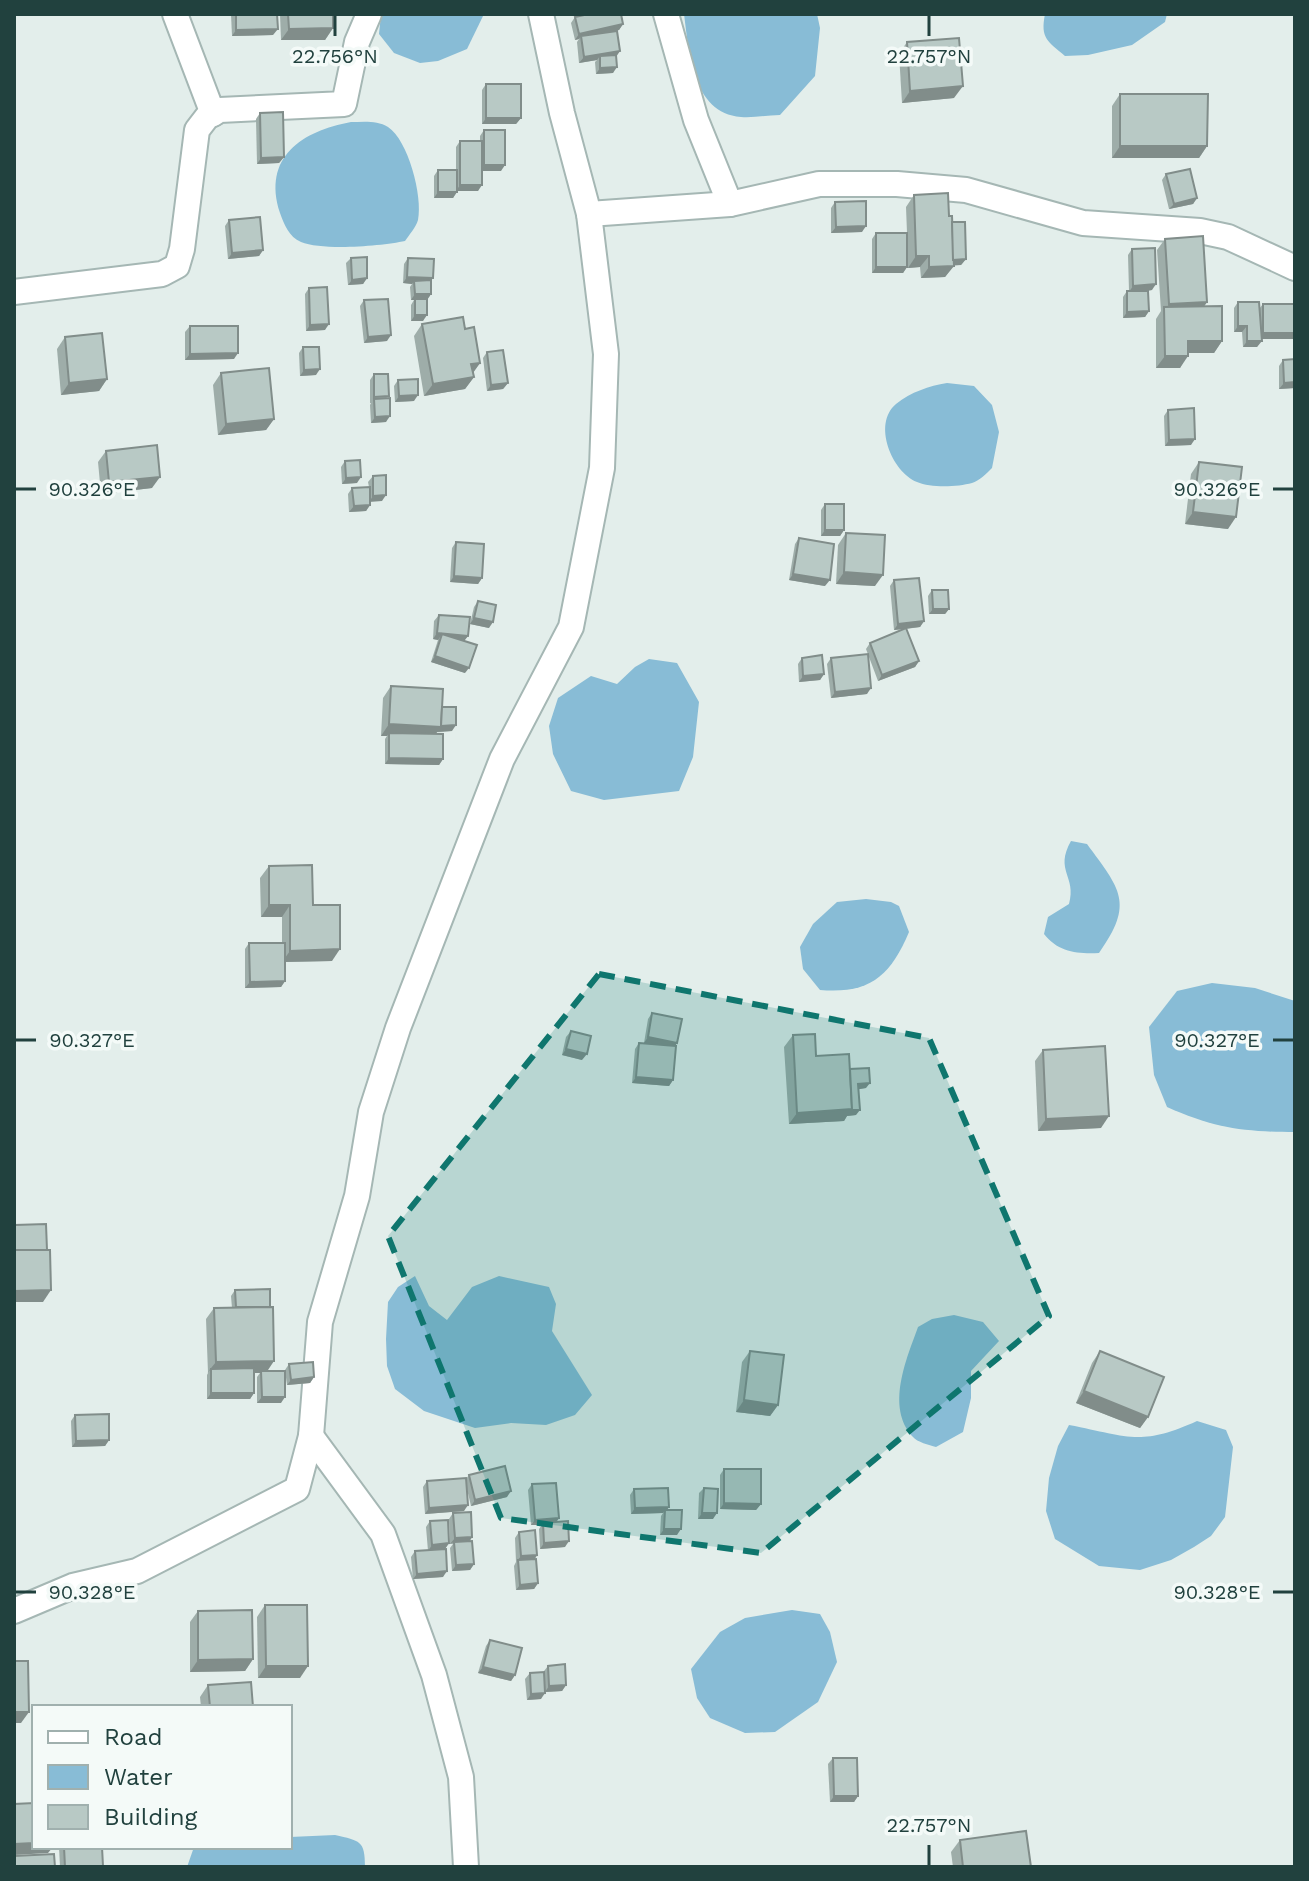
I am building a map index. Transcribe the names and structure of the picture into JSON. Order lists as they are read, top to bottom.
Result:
{
  "legend": ["Road", "Water", "Building"],
  "coordinates": [
    "22.756°N",
    "22.757°N",
    "90.326°E",
    "90.327°E",
    "90.328°E"
  ]
}
